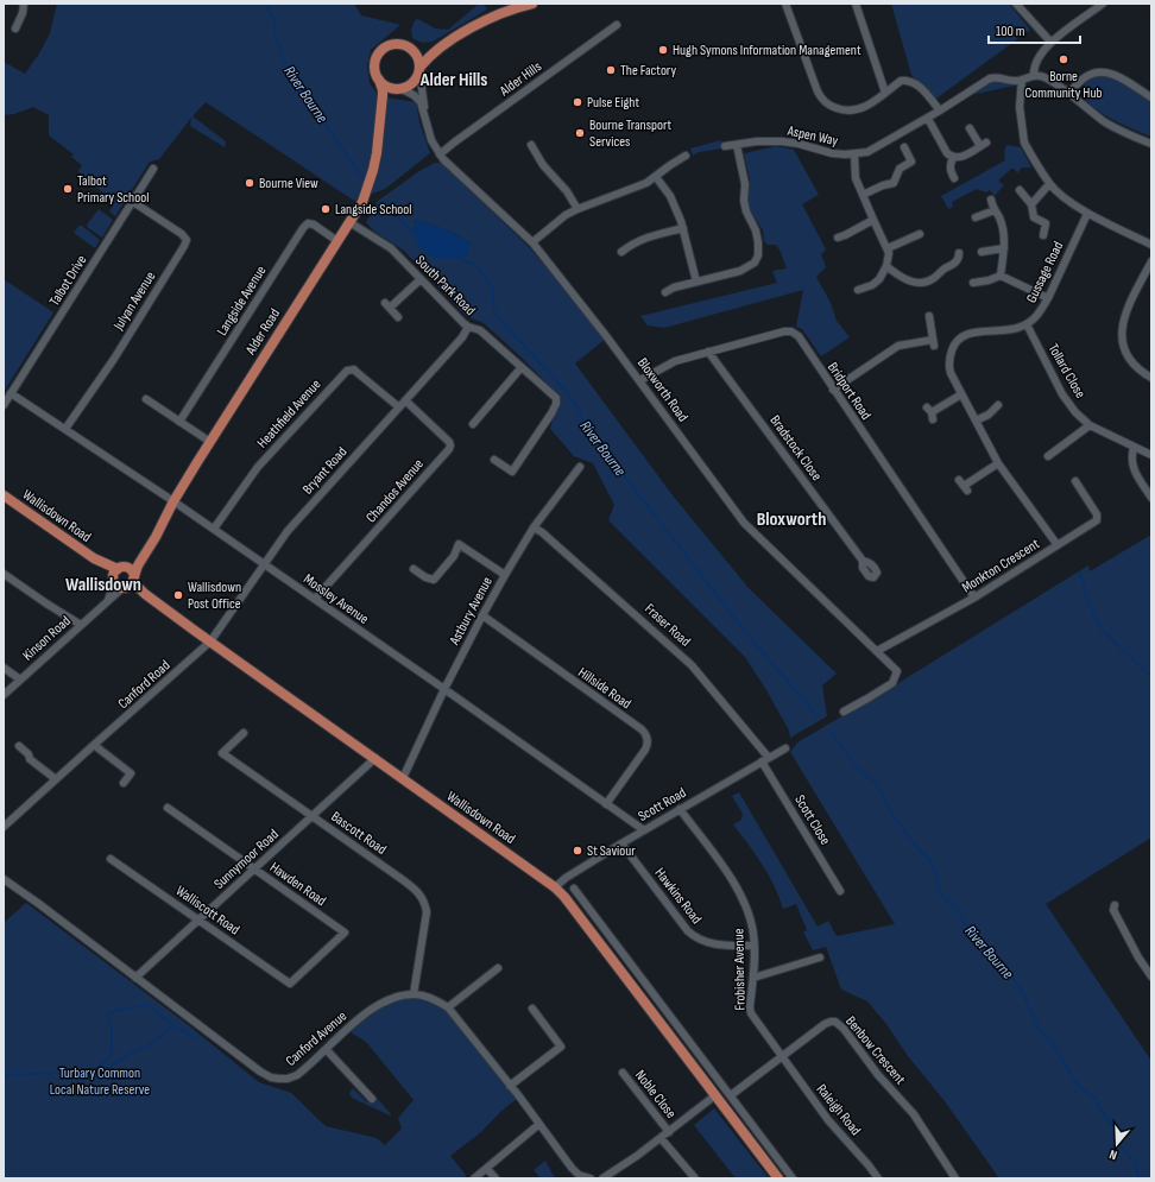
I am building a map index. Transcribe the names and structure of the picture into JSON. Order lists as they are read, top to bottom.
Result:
{
  "streets": {
    "main road": ["Alder Road", "Wallisdown Road"],
    "street": [
      "Alder Hills",
      "Aspen Way",
      "Gussage Road",
      "Talbot Drive",
      "South Park Road",
      "Julyan Avenue",
      "Langside Avenue",
      "Tollard Close",
      "Bloxworth Road",
      "Bridport Road",
      "Heathfield Avenue",
      "Bradstock Close",
      "Bryant Road",
      "Chandos Avenue",
      "Monkton Crescent",
      "Mossley Avenue",
      "Astbury Avenue",
      "Fraser Road",
      "Kinson Road",
      "Canford Road",
      "Hillside Road",
      "Scott Road",
      "Scott Close",
      "Bascott Road",
      "Sunnymoor Road",
      "Hawden Road",
      "Hawkins Road",
      "Walliscott Road",
      "Frobisher Avenue",
      "Canford Avenue",
      "Benbow Crescent",
      "Noble Close",
      "Raleigh Road"
    ]
  },
  "crossings": [
    ["Alder Hills", "Bloxworth Road"],
    ["Gussage Road", "Tollard Close"],
    ["Talbot Drive", "Julyan Avenue"],
    ["Talbot Drive", "Mossley Avenue"],
    ["South Park Road", "Alder Road"],
    ["South Park Road", "Bryant Road"],
    ["Julyan Avenue", "Mossley Avenue"],
    ["Langside Avenue", "Alder Road"],
    ["Alder Road", "Bloxworth Road"],
    ["Alder Road", "Wallisdown Road"],
    ["Alder Road", "Mossley Avenue"],
    ["Alder Road", "Kinson Road"],
    ["Bloxworth Road", "Bridport Road"],
    ["Bloxworth Road", "Monkton Crescent"],
    ["Bridport Road", "Bradstock Close"],
    ["Bridport Road", "Monkton Crescent"],
    ["Heathfield Avenue", "Bryant Road"],
    ["Heathfield Avenue", "Mossley Avenue"],
    ["Bryant Road", "Chandos Avenue"],
    ["Bryant Road", "Wallisdown Road"],
    ["Bryant Road", "Mossley Avenue"],
    ["Bryant Road", "Canford Road"],
    ["Chandos Avenue", "Mossley Avenue"],
    ["Wallisdown Road", "Astbury Avenue"],
    ["Wallisdown Road", "Kinson Road"],
    ["Wallisdown Road", "Canford Road"],
    ["Wallisdown Road", "Scott Road"],
    ["Wallisdown Road", "Sunnymoor Road"],
    ["Mossley Avenue", "Astbury Avenue"],
    ["Mossley Avenue", "Hillside Road"],
    ["Mossley Avenue", "Scott Road"],
    ["Astbury Avenue", "Fraser Road"],
    ["Astbury Avenue", "Hillside Road"],
    ["Fraser Road", "Scott Road"],
    ["Scott Road", "Scott Close"],
    ["Scott Road", "Hawkins Road"],
    ["Scott Road", "Frobisher Avenue"],
    ["Bascott Road", "Sunnymoor Road"],
    ["Bascott Road", "Canford Avenue"],
    ["Sunnymoor Road", "Hawden Road"],
    ["Sunnymoor Road", "Walliscott Road"],
    ["Sunnymoor Road", "Canford Avenue"],
    ["Hawden Road", "Walliscott Road"],
    ["Hawkins Road", "Frobisher Avenue"],
    ["Frobisher Avenue", "Benbow Crescent"],
    ["Frobisher Avenue", "Raleigh Road"],
    ["Benbow Crescent", "Raleigh Road"]
  ],
  "districts": ["Alder Hills", "Bloxworth", "Wallisdown"],
  "water": ["River Bourne"],
  "parks": ["Turbary Common Local Nature Reserve"],
  "places": [
    "Hugh Symons Information Management",
    "Borne Community Hub",
    "The Factory",
    "Pulse Eight",
    "Bourne Transport Services",
    "Bourne View",
    "Talbot Primary School",
    "Langside School",
    "Wallisdown Post Office",
    "St Saviour"
  ],
  "scale_bar": "100 m",
  "north": "bottom"
}
